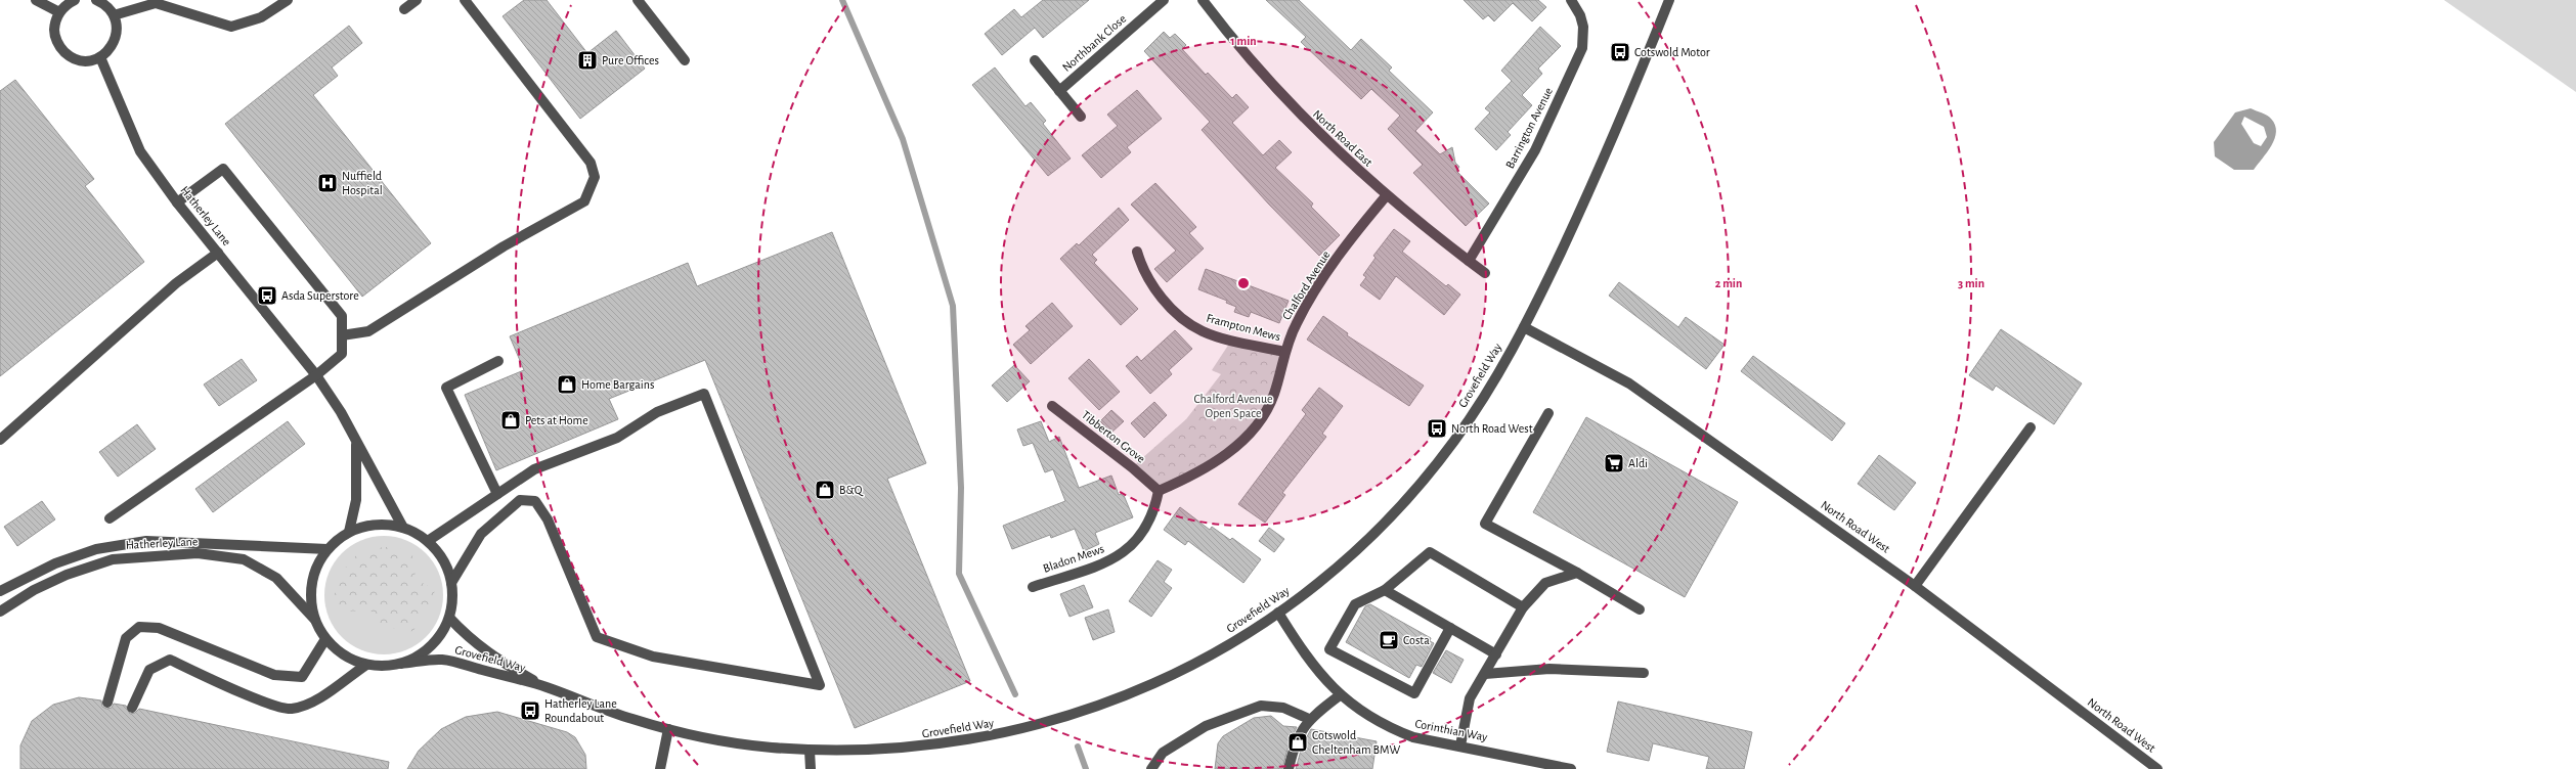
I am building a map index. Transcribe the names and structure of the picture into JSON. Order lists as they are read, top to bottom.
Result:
{
  "streets": {
    "street": [
      "Northbank Close",
      "Barrington Avenue",
      "North Road East",
      "Hatherley Lane",
      "Chalford Avenue",
      "Frampton Mews",
      "Grovefield Way",
      "Tibberton Grove",
      "North Road West",
      "Bladon Mews",
      "Corinthian Way"
    ]
  },
  "crossings": [
    ["Barrington Avenue", "North Road East"],
    ["North Road East", "Chalford Avenue"],
    ["Hatherley Lane", "Grovefield Way"],
    ["Chalford Avenue", "Frampton Mews"],
    ["Chalford Avenue", "Tibberton Grove"],
    ["Chalford Avenue", "Bladon Mews"],
    ["Grovefield Way", "North Road West"],
    ["Grovefield Way", "Corinthian Way"],
    ["Tibberton Grove", "Bladon Mews"]
  ],
  "parks": ["Chalford Avenue Open Space"],
  "places": {
    "bus stop": [
      "Cotswold Motor",
      "Asda Superstore",
      "North Road West",
      "Hatherley Lane Roundabout"
    ],
    "building": ["Pure Offices"],
    "hospital": ["Nuffield Hospital"],
    "shop": [
      "Home Bargains",
      "Pets at Home",
      "B&Q",
      "Cotswold Cheltenham BMW"
    ],
    "supermarket": ["Aldi"],
    "cafe": ["Costa"]
  },
  "rings": ["1 min", "2 min", "3 min"]
}
